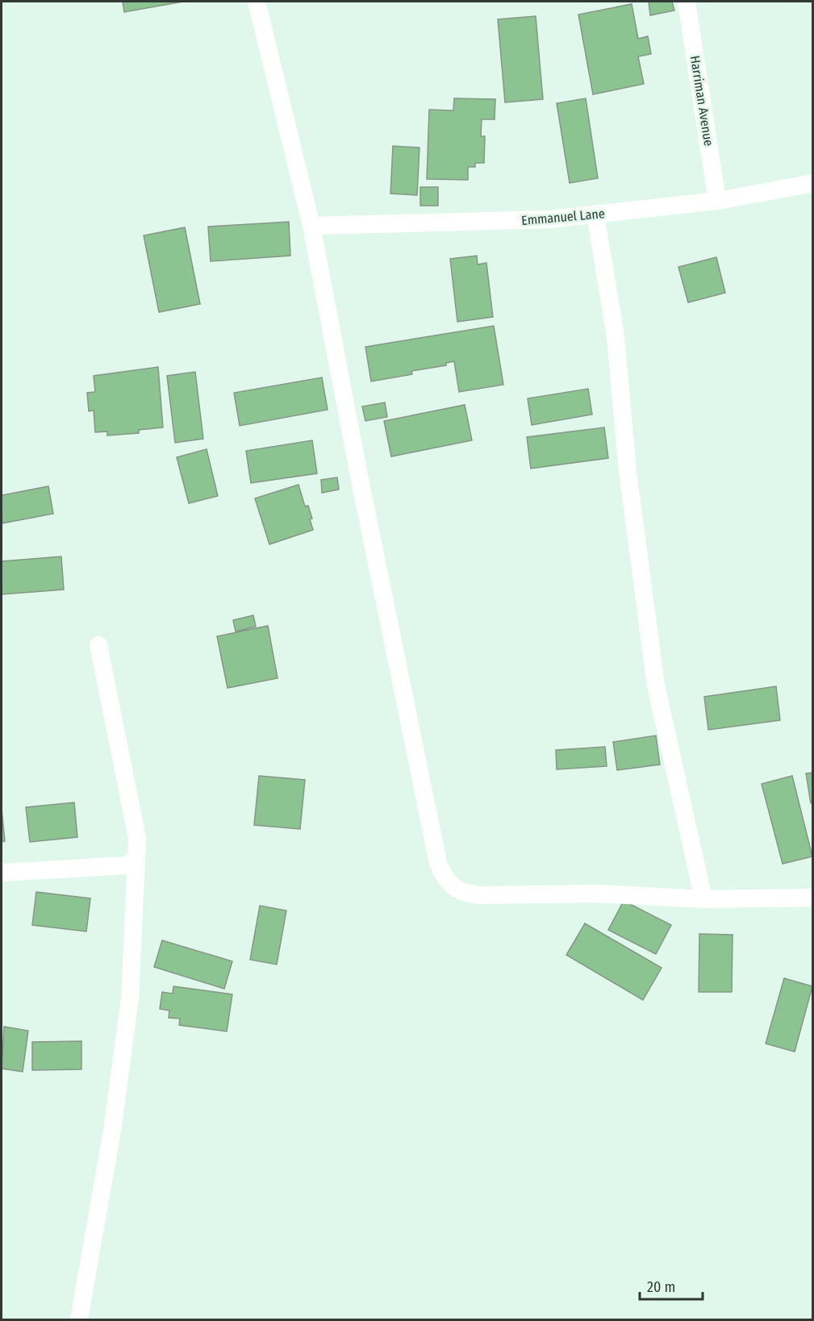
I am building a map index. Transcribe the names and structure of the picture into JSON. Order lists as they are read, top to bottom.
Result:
{
  "streets": {
    "street": ["Harriman Avenue", "Emmanuel Lane"]
  },
  "crossings": [
    ["Harriman Avenue", "Emmanuel Lane"]
  ],
  "scale_bar": "20 m"
}
